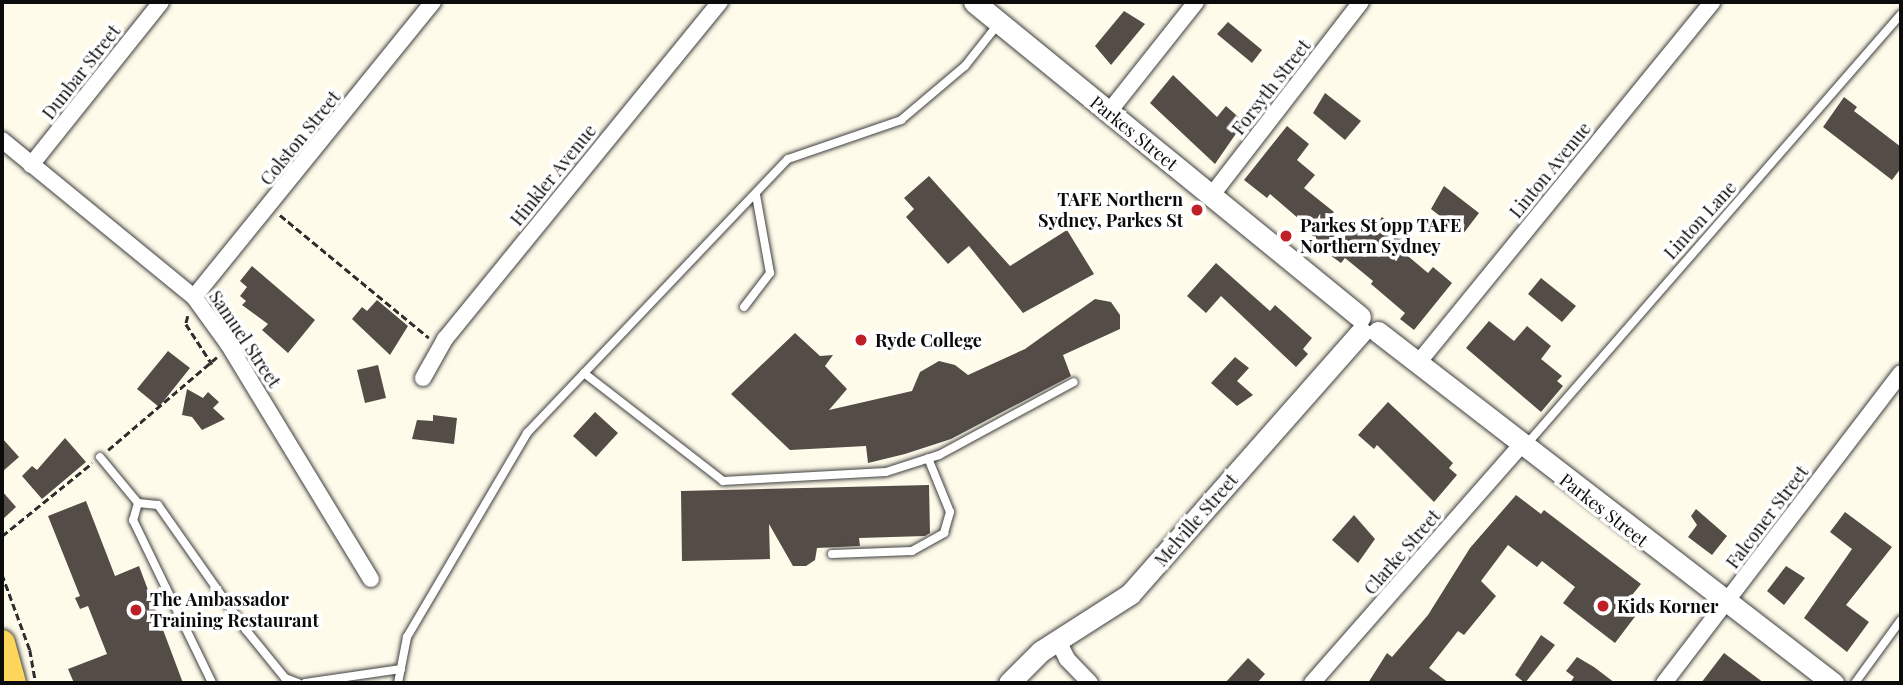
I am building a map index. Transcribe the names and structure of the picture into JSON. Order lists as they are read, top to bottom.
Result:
{
  "streets": {
    "street": [
      "Dunbar Street",
      "Forsyth Street",
      "Parkes Street",
      "Colston Street",
      "Linton Avenue",
      "Hinkler Avenue",
      "Samuel Street",
      "Falconer Street",
      "Melville Street",
      "Clarke Street"
    ],
    "lane": ["Linton Lane"]
  },
  "crossings": [
    ["Dunbar Street", "Samuel Street"],
    ["Forsyth Street", "Parkes Street"],
    ["Parkes Street", "Linton Avenue"],
    ["Parkes Street", "Linton Lane"],
    ["Parkes Street", "Falconer Street"],
    ["Parkes Street", "Melville Street"],
    ["Parkes Street", "Clarke Street"],
    ["Colston Street", "Samuel Street"],
    ["Linton Lane", "Clarke Street"]
  ],
  "places": [
    "TAFE Northern Sydney, Parkes St",
    "Parkes St opp TAFE Northern Sydney",
    "Ryde College",
    "Kids Korner",
    "The Ambassador Training Restaurant"
  ]
}
